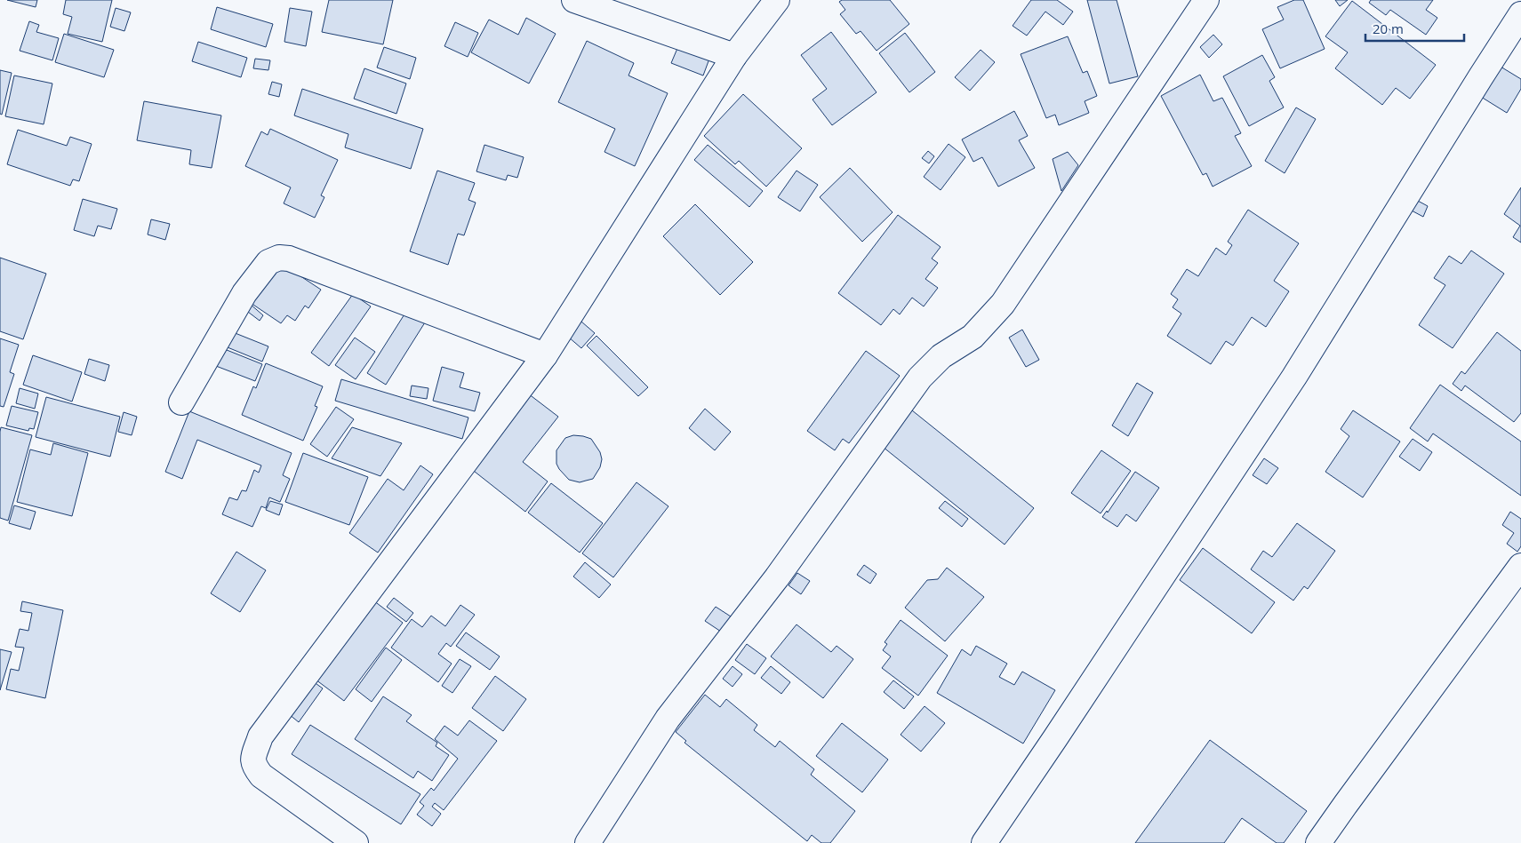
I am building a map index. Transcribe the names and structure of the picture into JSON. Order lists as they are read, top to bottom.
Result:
{
  "scale_bar": "20 m"
}
